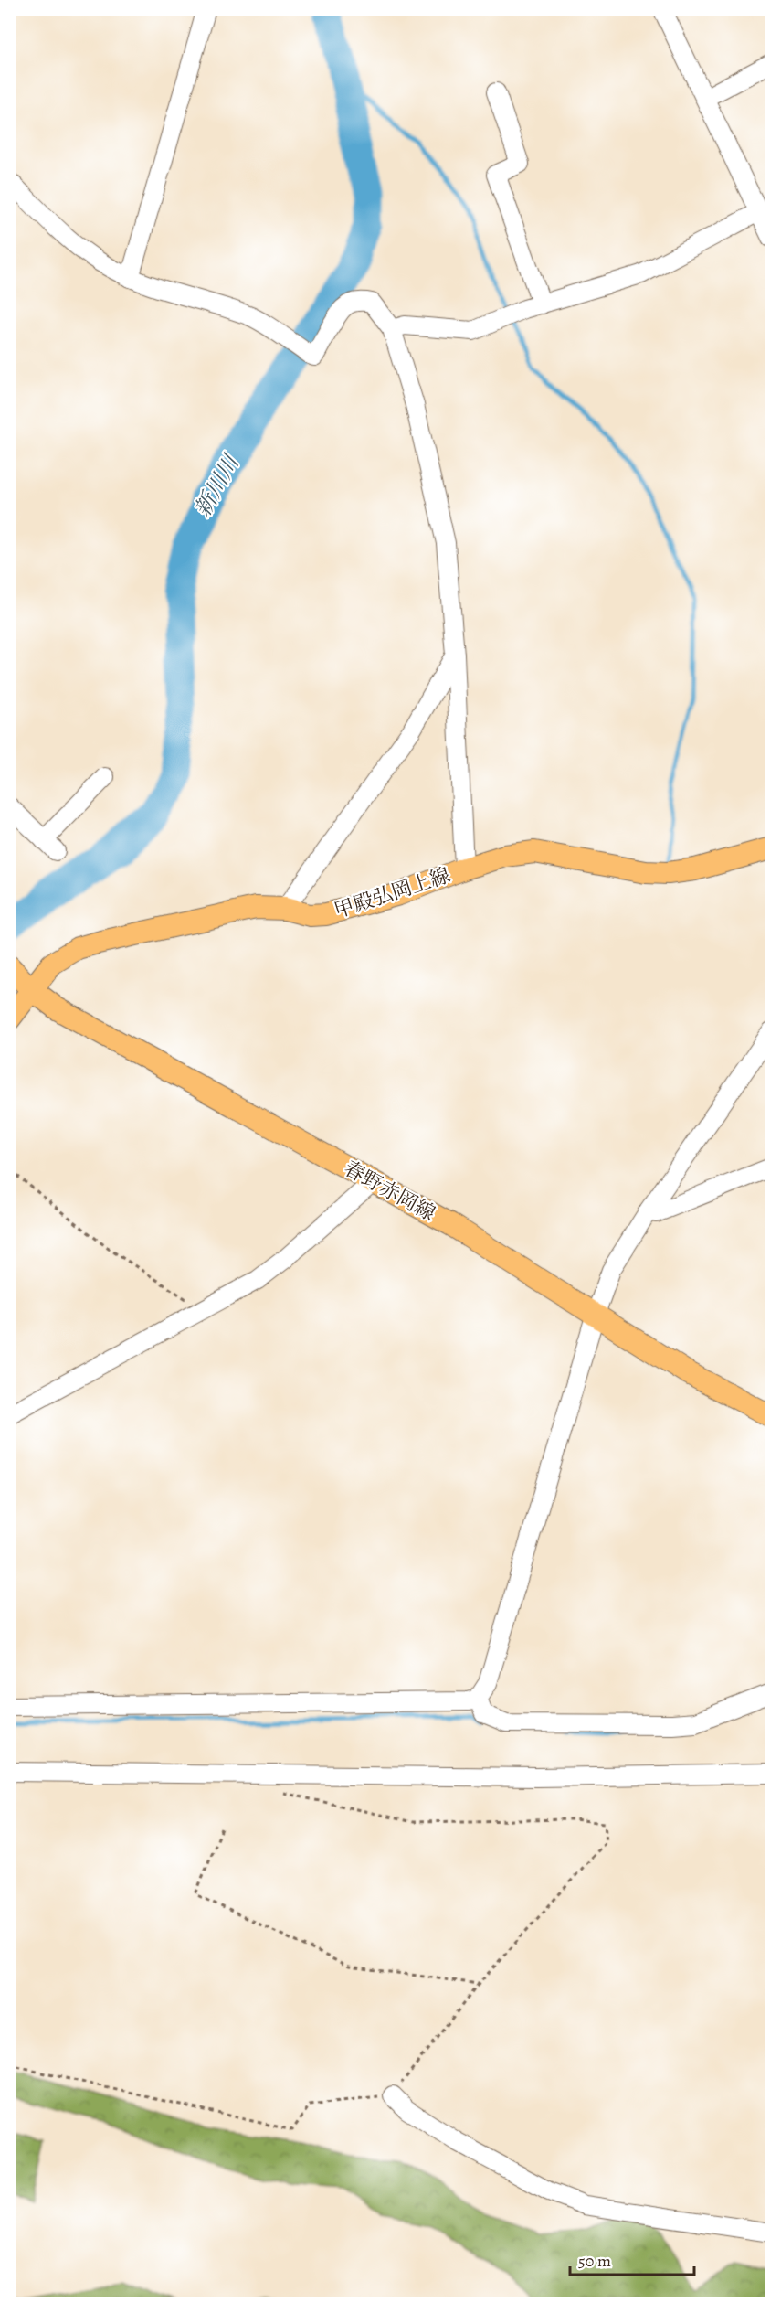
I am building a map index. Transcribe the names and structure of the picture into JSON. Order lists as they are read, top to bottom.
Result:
{
  "streets": {
    "main road": ["甲殿弘岡上線", "春野赤岡線"]
  },
  "crossings": [
    ["甲殿弘岡上線", "春野赤岡線"]
  ],
  "water": ["新川川"],
  "scale_bar": "50 m"
}
